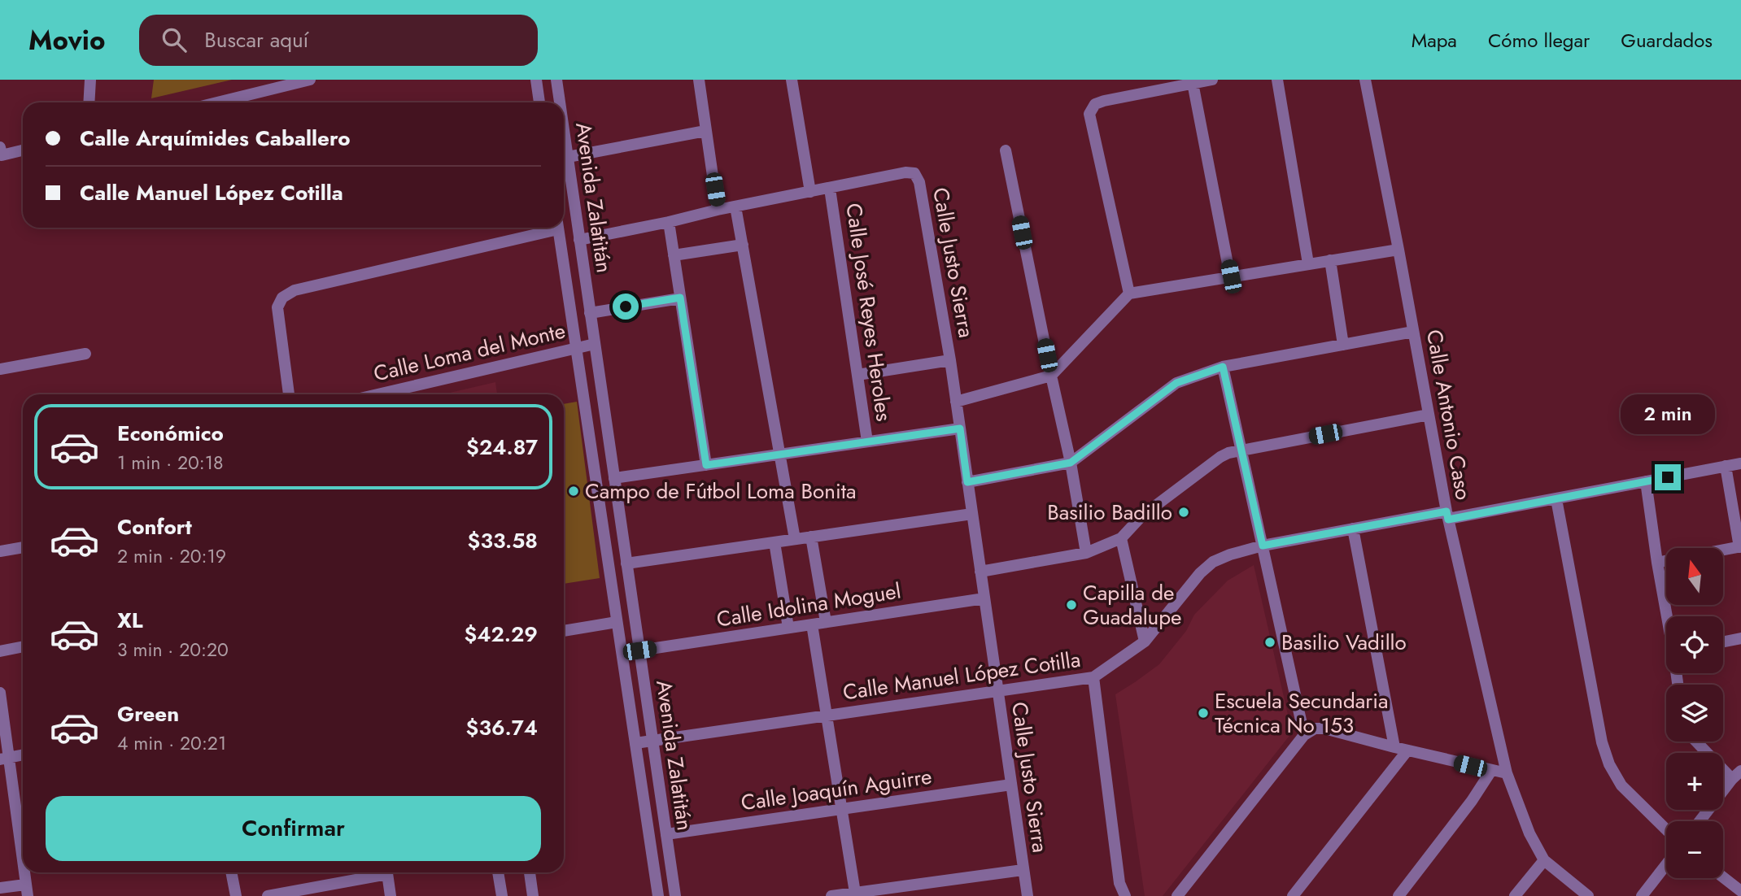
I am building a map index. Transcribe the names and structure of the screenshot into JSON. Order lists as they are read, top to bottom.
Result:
{
  "streets": {
    "street": [
      "Avenida Zalatitán",
      "Calle Justo Sierra",
      "Calle José Reyes Heroles",
      "Calle Loma del Monte",
      "Calle Antonio Caso",
      "Calle Idolina Moguel",
      "Calle Manuel López Cotilla",
      "Calle Joaquín Aguirre"
    ]
  },
  "crossings": [
    ["Avenida Zalatitán", "Calle Loma del Monte"],
    ["Avenida Zalatitán", "Calle Idolina Moguel"],
    ["Avenida Zalatitán", "Calle Manuel López Cotilla"],
    ["Avenida Zalatitán", "Calle Joaquín Aguirre"],
    ["Calle Justo Sierra", "Calle José Reyes Heroles"],
    ["Calle Justo Sierra", "Calle Idolina Moguel"],
    ["Calle Justo Sierra", "Calle Manuel López Cotilla"],
    ["Calle Justo Sierra", "Calle Joaquín Aguirre"],
    ["Calle Antonio Caso", "Calle Manuel López Cotilla"]
  ],
  "places": [
    "Campo de Fútbol Loma Bonita",
    "Basilio Badillo",
    "Capilla de Guadalupe",
    "Basilio Vadillo",
    "Escuela Secundaria Técnica No 153"
  ],
  "north": "top",
  "page": {
    "header": "Movio",
    "search": "Buscar aquí",
    "nav": ["Mapa", "Cómo llegar", "Guardados"],
    "banner": ["Calle Arquímides Caballero", "Calle Manuel López Cotilla"],
    "bubble": "2 min",
    "list": [
      {
        "name": "Económico",
        "note": "1 min · 20:18",
        "value": "$24.87"
      },
      {
        "name": "Confort",
        "note": "2 min · 20:19",
        "value": "$33.58"
      },
      {
        "name": "XL",
        "note": "3 min · 20:20",
        "value": "$42.29"
      },
      {
        "name": "Green",
        "note": "4 min · 20:21",
        "value": "$36.74"
      }
    ],
    "map_buttons": ["+", "−"],
    "buttons": "Confirmar"
  }
}
